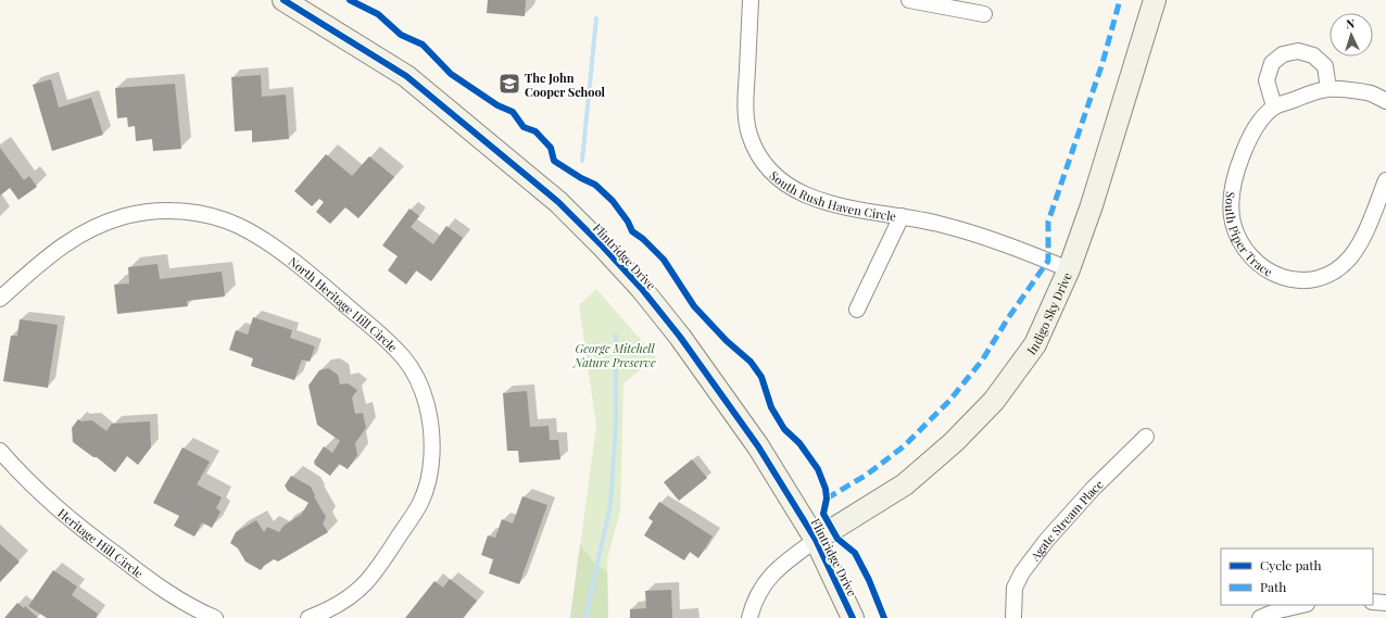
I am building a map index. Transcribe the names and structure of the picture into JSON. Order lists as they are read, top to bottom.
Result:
{
  "streets": {
    "street": [
      "South Rush Haven Circle",
      "South Piper Trace",
      "Flintridge Drive",
      "North Heritage Hill Circle",
      "Indigo Sky Drive",
      "Agate Stream Place",
      "Heritage Hill Circle"
    ]
  },
  "crossings": [
    ["South Rush Haven Circle", "Indigo Sky Drive"],
    ["Flintridge Drive", "Indigo Sky Drive"]
  ],
  "parks": ["George Mitchell Nature Preserve"],
  "places": {
    "school or university": ["The John Cooper School"]
  },
  "legend": ["Cycle path", "Path"],
  "north": "top"
}
